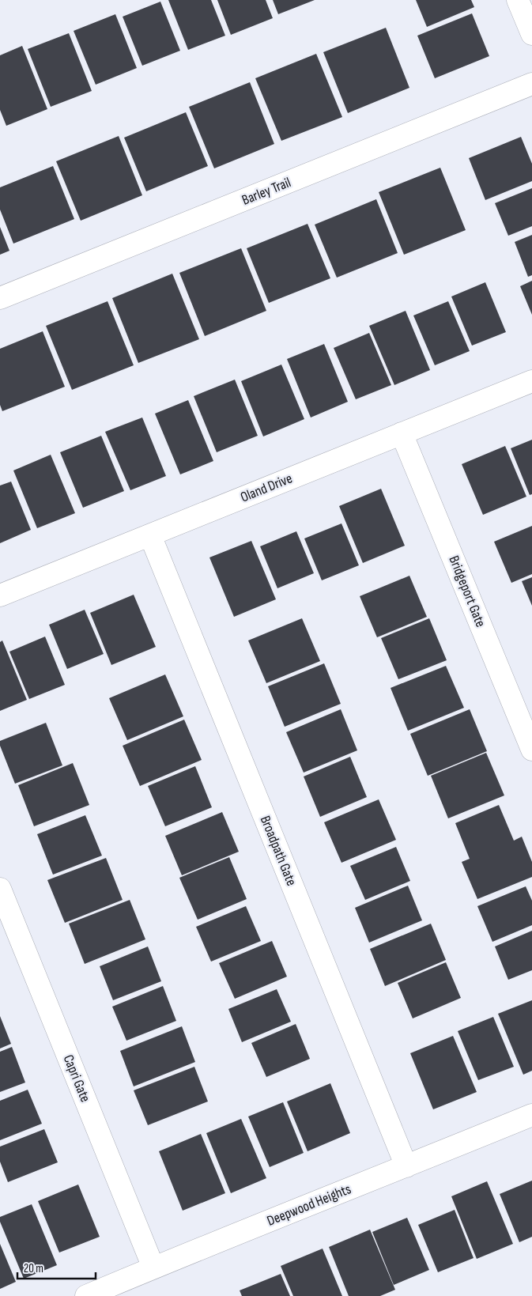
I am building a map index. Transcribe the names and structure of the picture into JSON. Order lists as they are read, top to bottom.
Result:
{
  "streets": {
    "street": [
      "Barley Trail",
      "Oland Drive",
      "Bridgeport Gate",
      "Broadpath Gate",
      "Capri Gate",
      "Deepwood Heights"
    ]
  },
  "crossings": [
    ["Oland Drive", "Bridgeport Gate"],
    ["Oland Drive", "Broadpath Gate"],
    ["Broadpath Gate", "Deepwood Heights"],
    ["Capri Gate", "Deepwood Heights"]
  ],
  "scale_bar": "20 m"
}
